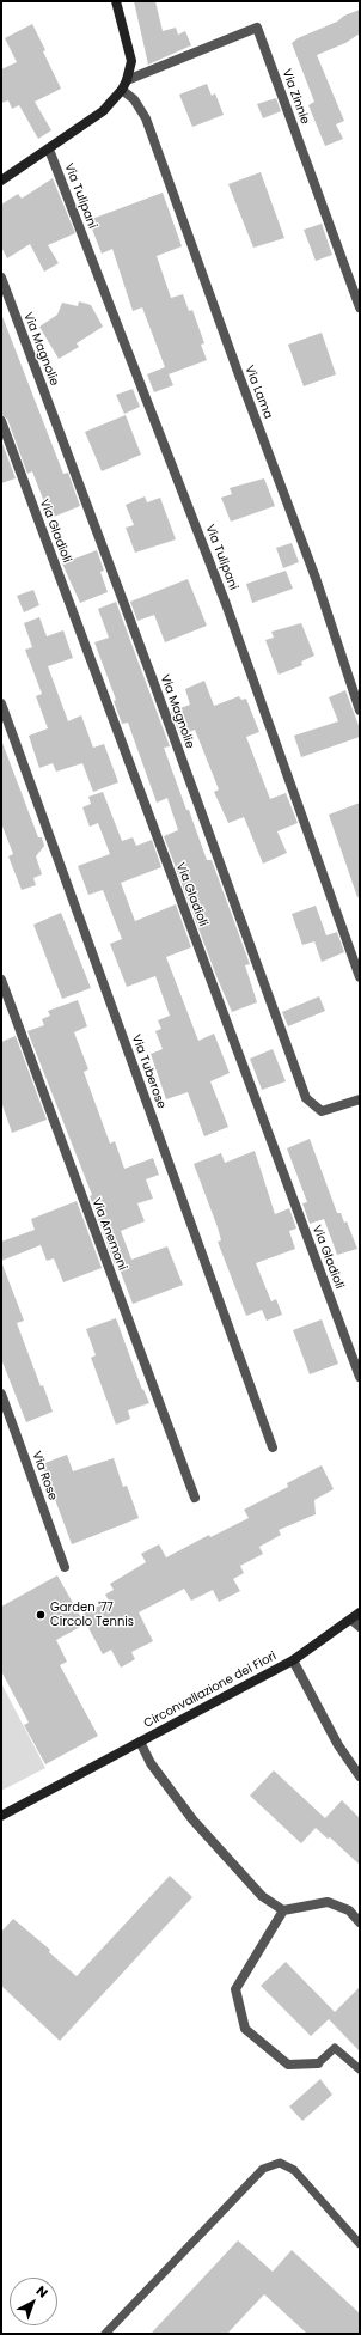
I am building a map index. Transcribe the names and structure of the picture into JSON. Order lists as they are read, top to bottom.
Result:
{
  "streets": {
    "street": [
      "Via Zinnie",
      "Via Tulipani",
      "Via Magnolie",
      "Via Lama",
      "Via Gladioli",
      "Via Tuberose",
      "Via Anemoni",
      "Via Rose",
      "Circonvallazione dei Fiori"
    ]
  },
  "crossings": [
    ["Via Zinnie", "Via Lama"]
  ],
  "places": ["Garden '77 Circolo Tennis"],
  "north": "top right"
}
